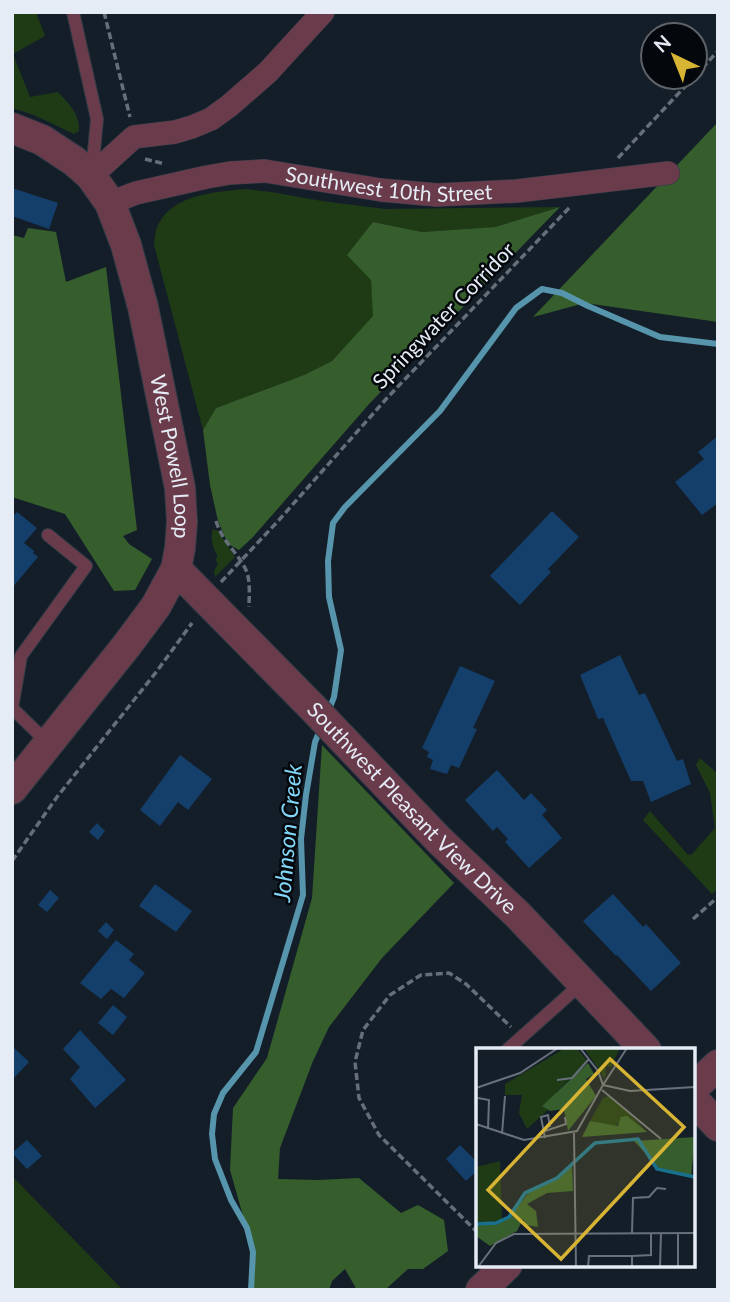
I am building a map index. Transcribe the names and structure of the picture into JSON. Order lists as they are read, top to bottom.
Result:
{
  "streets": {
    "street": ["Southwest 10th Street", "West Powell Loop", "Southwest Pleasant View Drive"],
    "path": ["Springwater Corridor"]
  },
  "crossings": [
    ["Southwest 10th Street", "Springwater Corridor"],
    ["Southwest 10th Street", "West Powell Loop"],
    ["West Powell Loop", "Southwest Pleasant View Drive"]
  ],
  "water": ["Johnson Creek"],
  "north": "top left"
}
